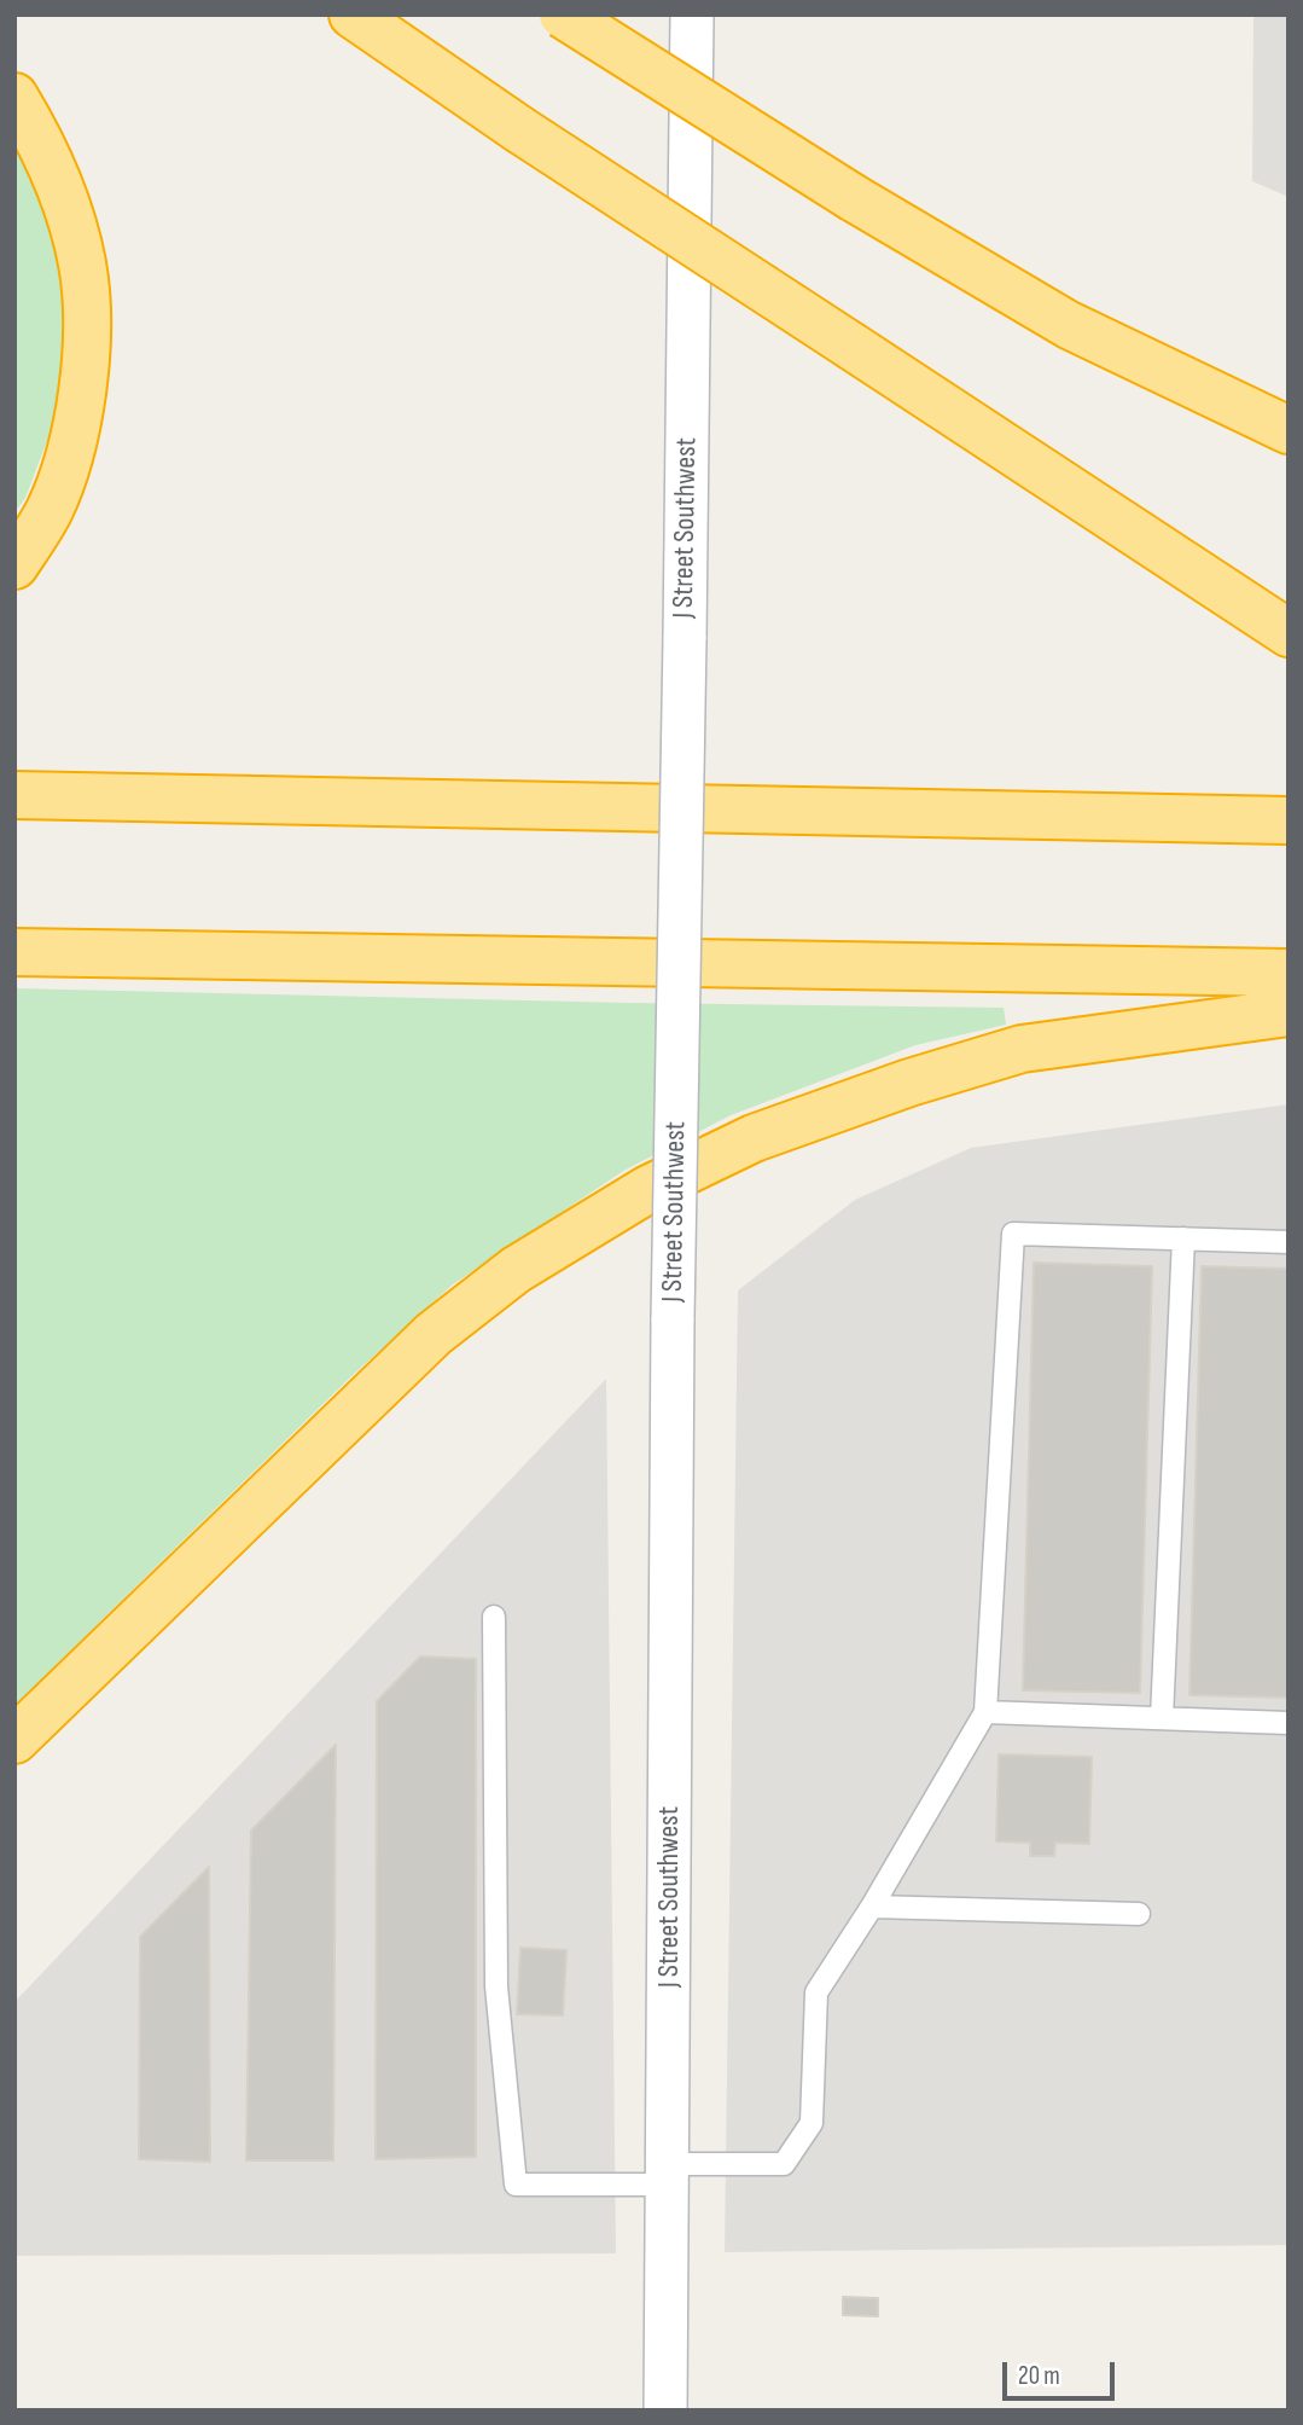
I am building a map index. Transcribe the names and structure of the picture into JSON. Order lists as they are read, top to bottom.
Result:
{
  "streets": {
    "street": ["J Street Southwest"]
  },
  "scale_bar": "20 m"
}
